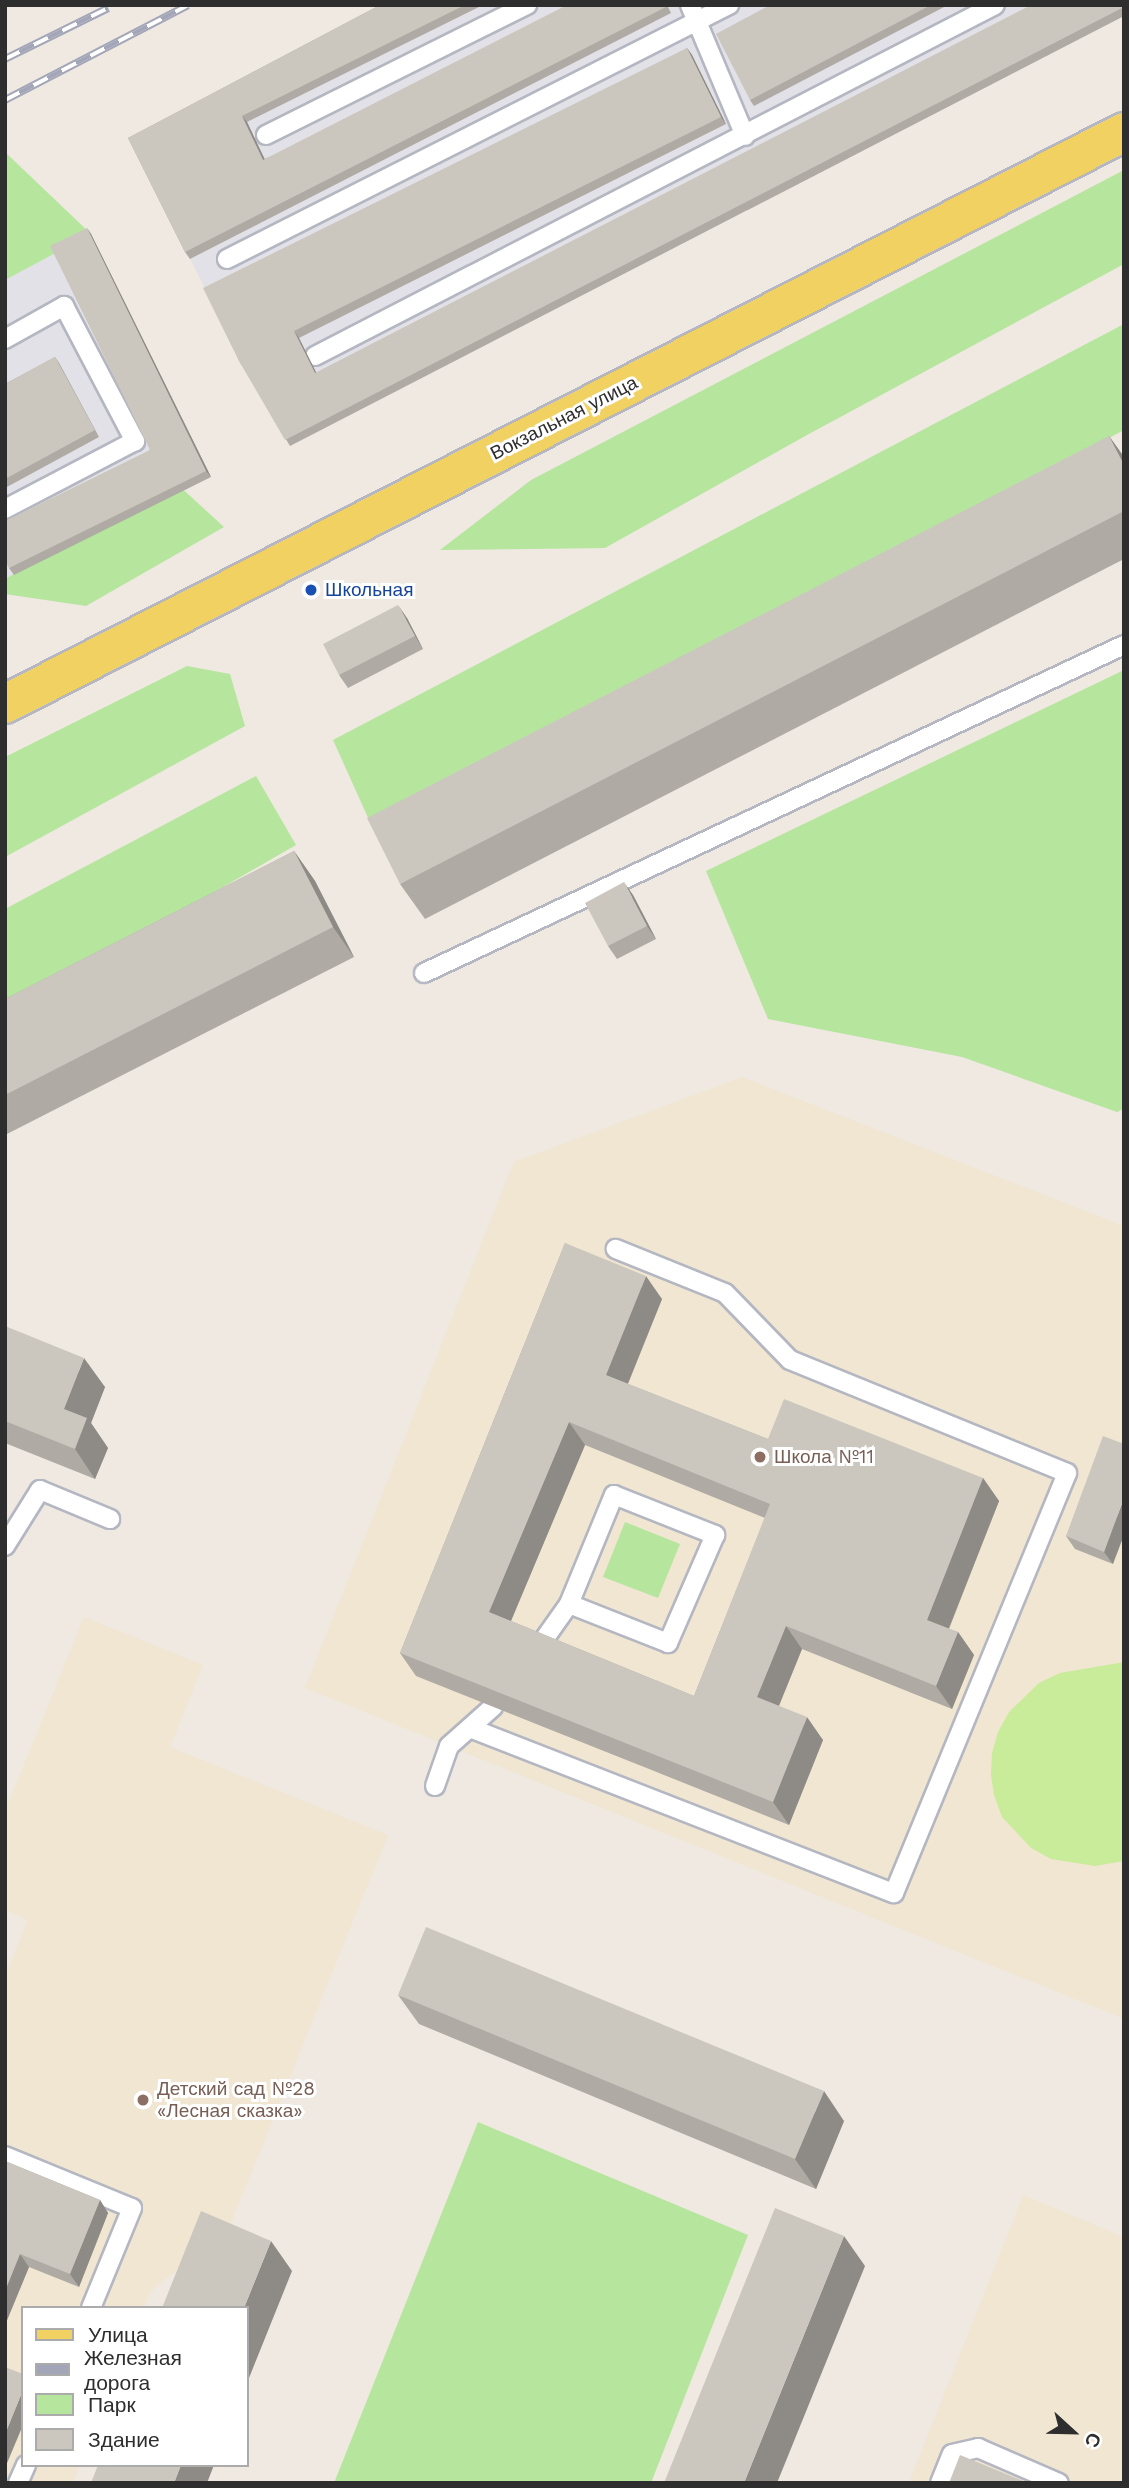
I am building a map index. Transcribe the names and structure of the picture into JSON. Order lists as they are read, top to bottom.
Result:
{
  "streets": {
    "main road": ["Вокзальная улица"]
  },
  "places": ["Школьная", "Школа №11", "Детский сад №28 «Лесная сказка»"],
  "legend": [
    "Улица",
    "Железная дорога",
    "Парк",
    "Здание"
  ],
  "north": "right"
}
